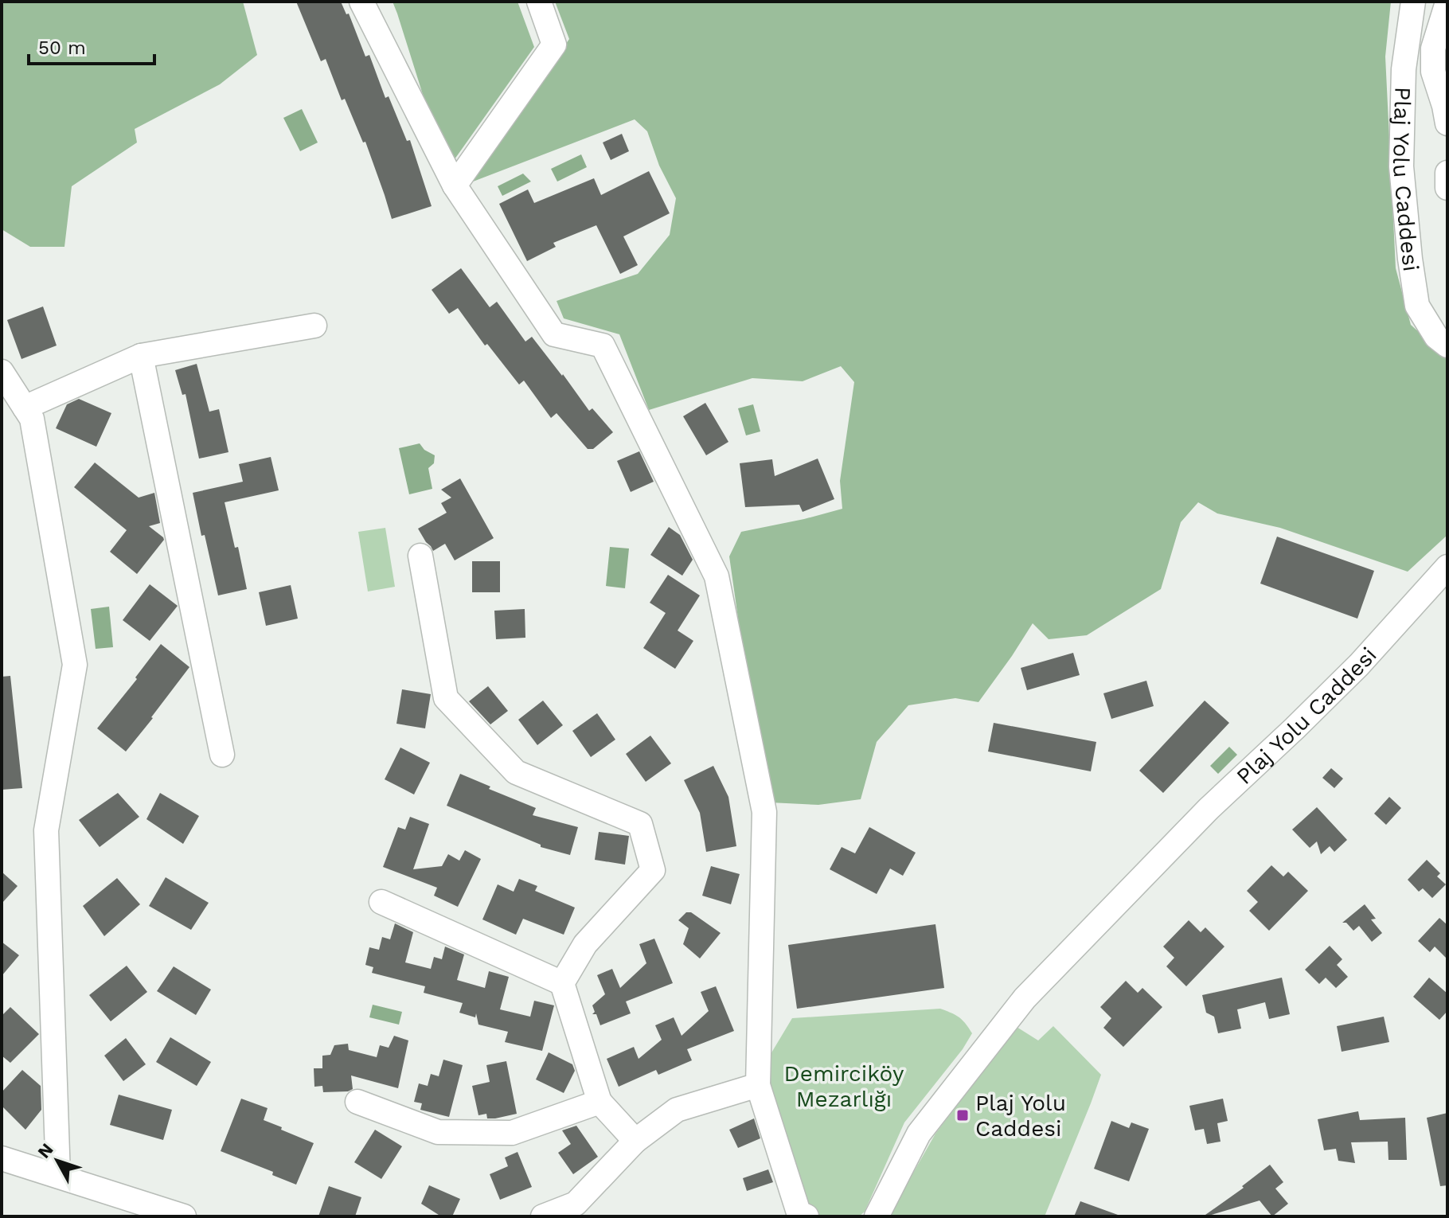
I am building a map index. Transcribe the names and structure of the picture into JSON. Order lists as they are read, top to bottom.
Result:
{
  "streets": {
    "street": ["Plaj Yolu Caddesi"]
  },
  "parks": ["Demirciköy Mezarlığı"],
  "places": {
    "transit": ["Plaj Yolu Caddesi"]
  },
  "scale_bar": "50 m",
  "north": "top left"
}
